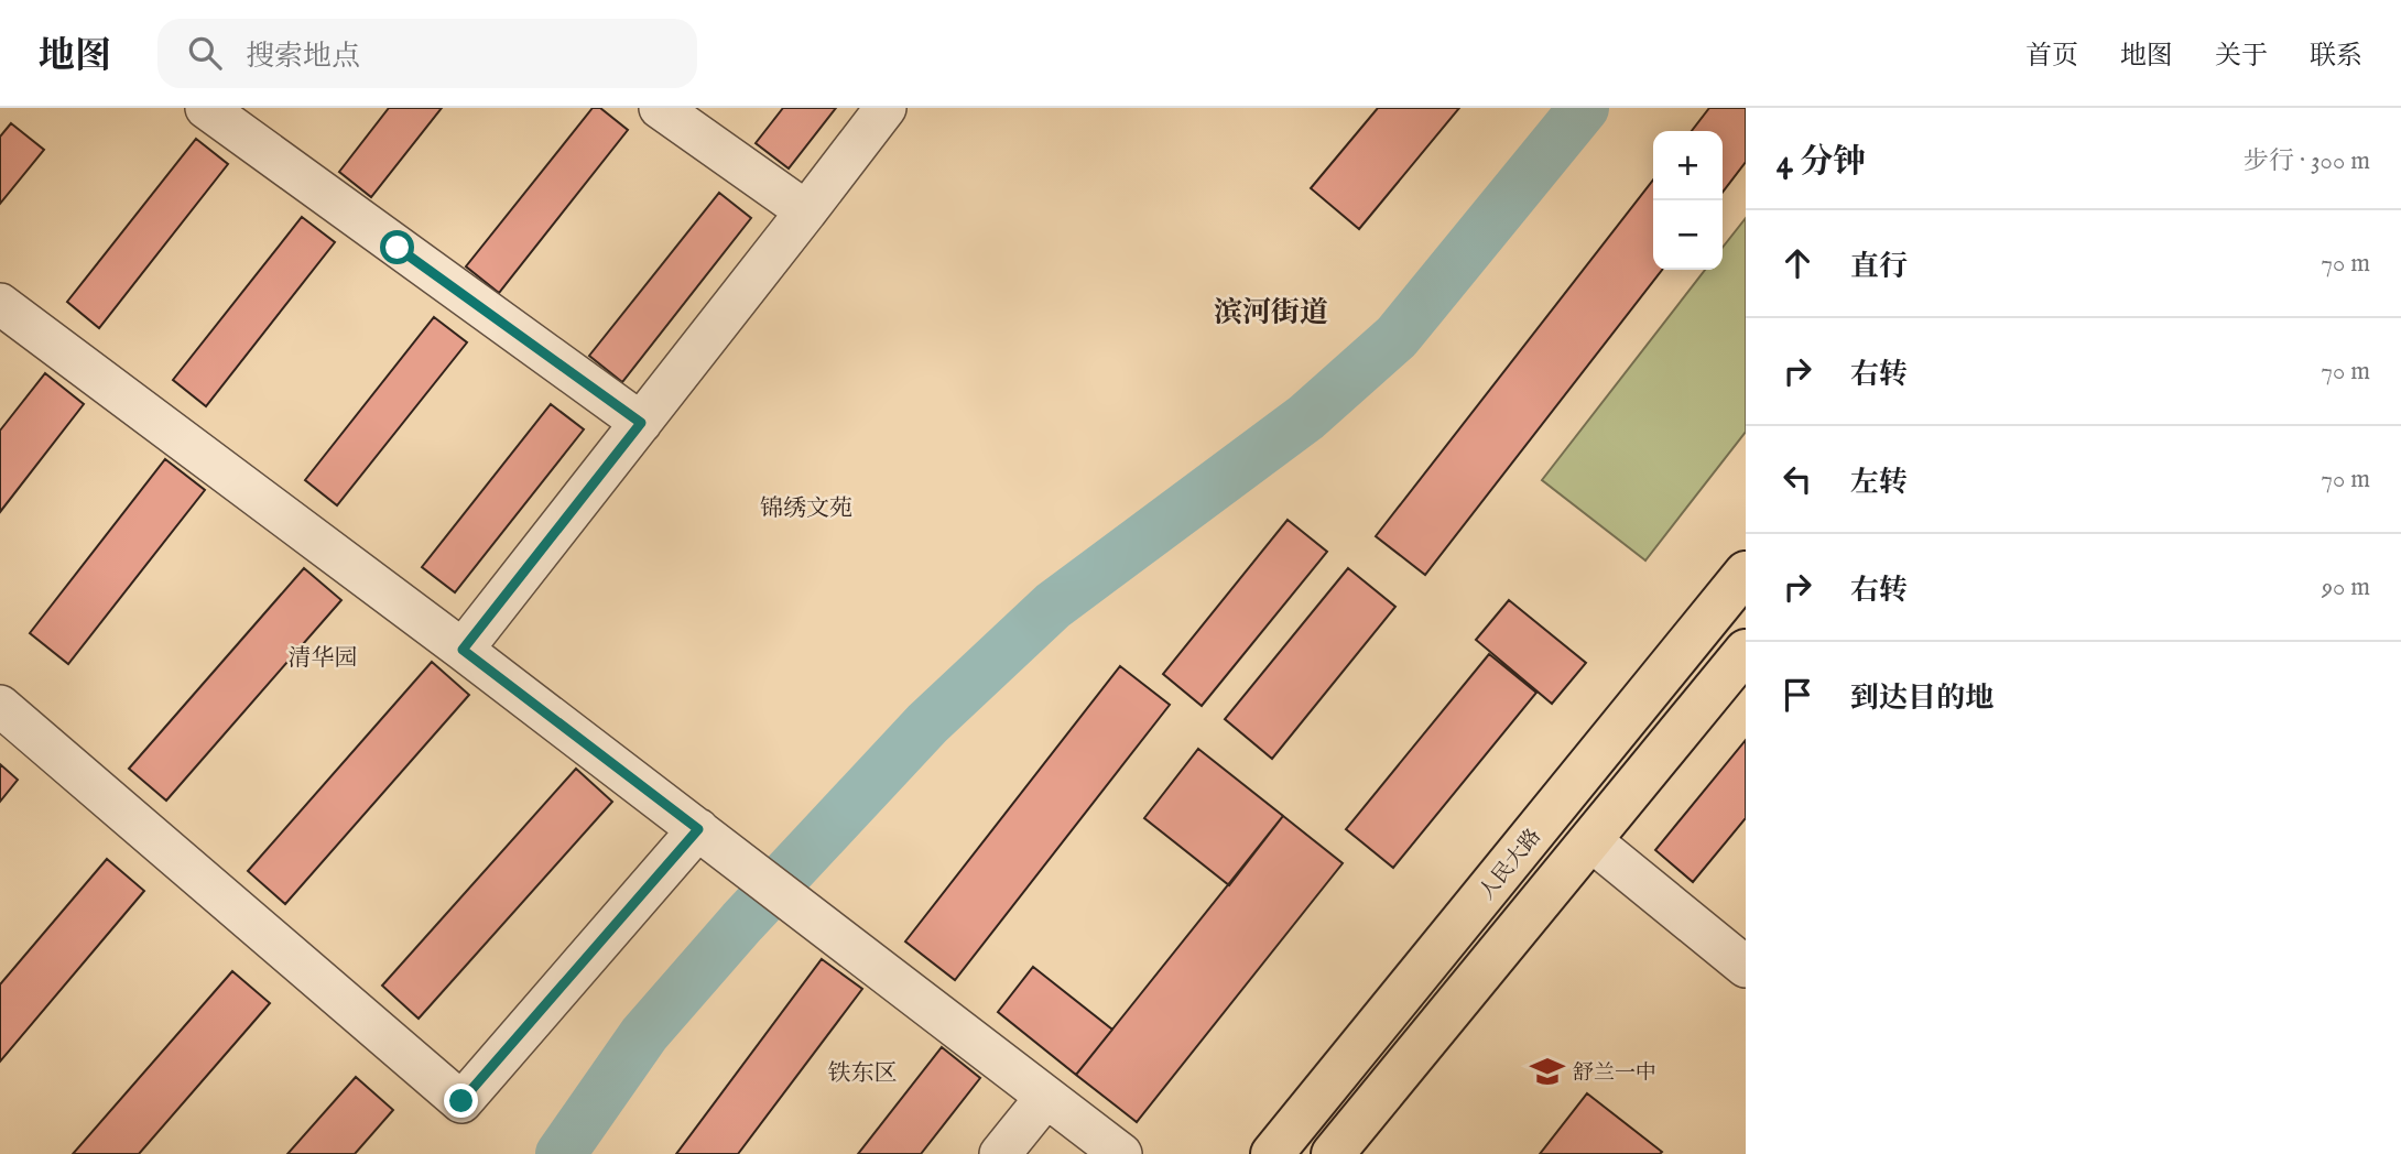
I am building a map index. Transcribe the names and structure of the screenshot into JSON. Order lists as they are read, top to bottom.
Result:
{
  "streets": {
    "main road": ["人民大路"]
  },
  "districts": [
    "滨河街道",
    "锦绣文苑",
    "清华园",
    "铁东区"
  ],
  "places": {
    "school or university": ["舒兰一中"]
  },
  "page": {
    "header": "地图",
    "search": "搜索地点",
    "nav": [
      "首页",
      "地图",
      "关于",
      "联系"
    ],
    "heading": ["4 分钟", "步行 · 300 m"],
    "map_buttons": ["+", "−"],
    "list": [
      ["直行", "70 m"],
      ["右转", "70 m"],
      ["左转", "70 m"],
      ["右转", "90 m"],
      "到达目的地"
    ]
  }
}
